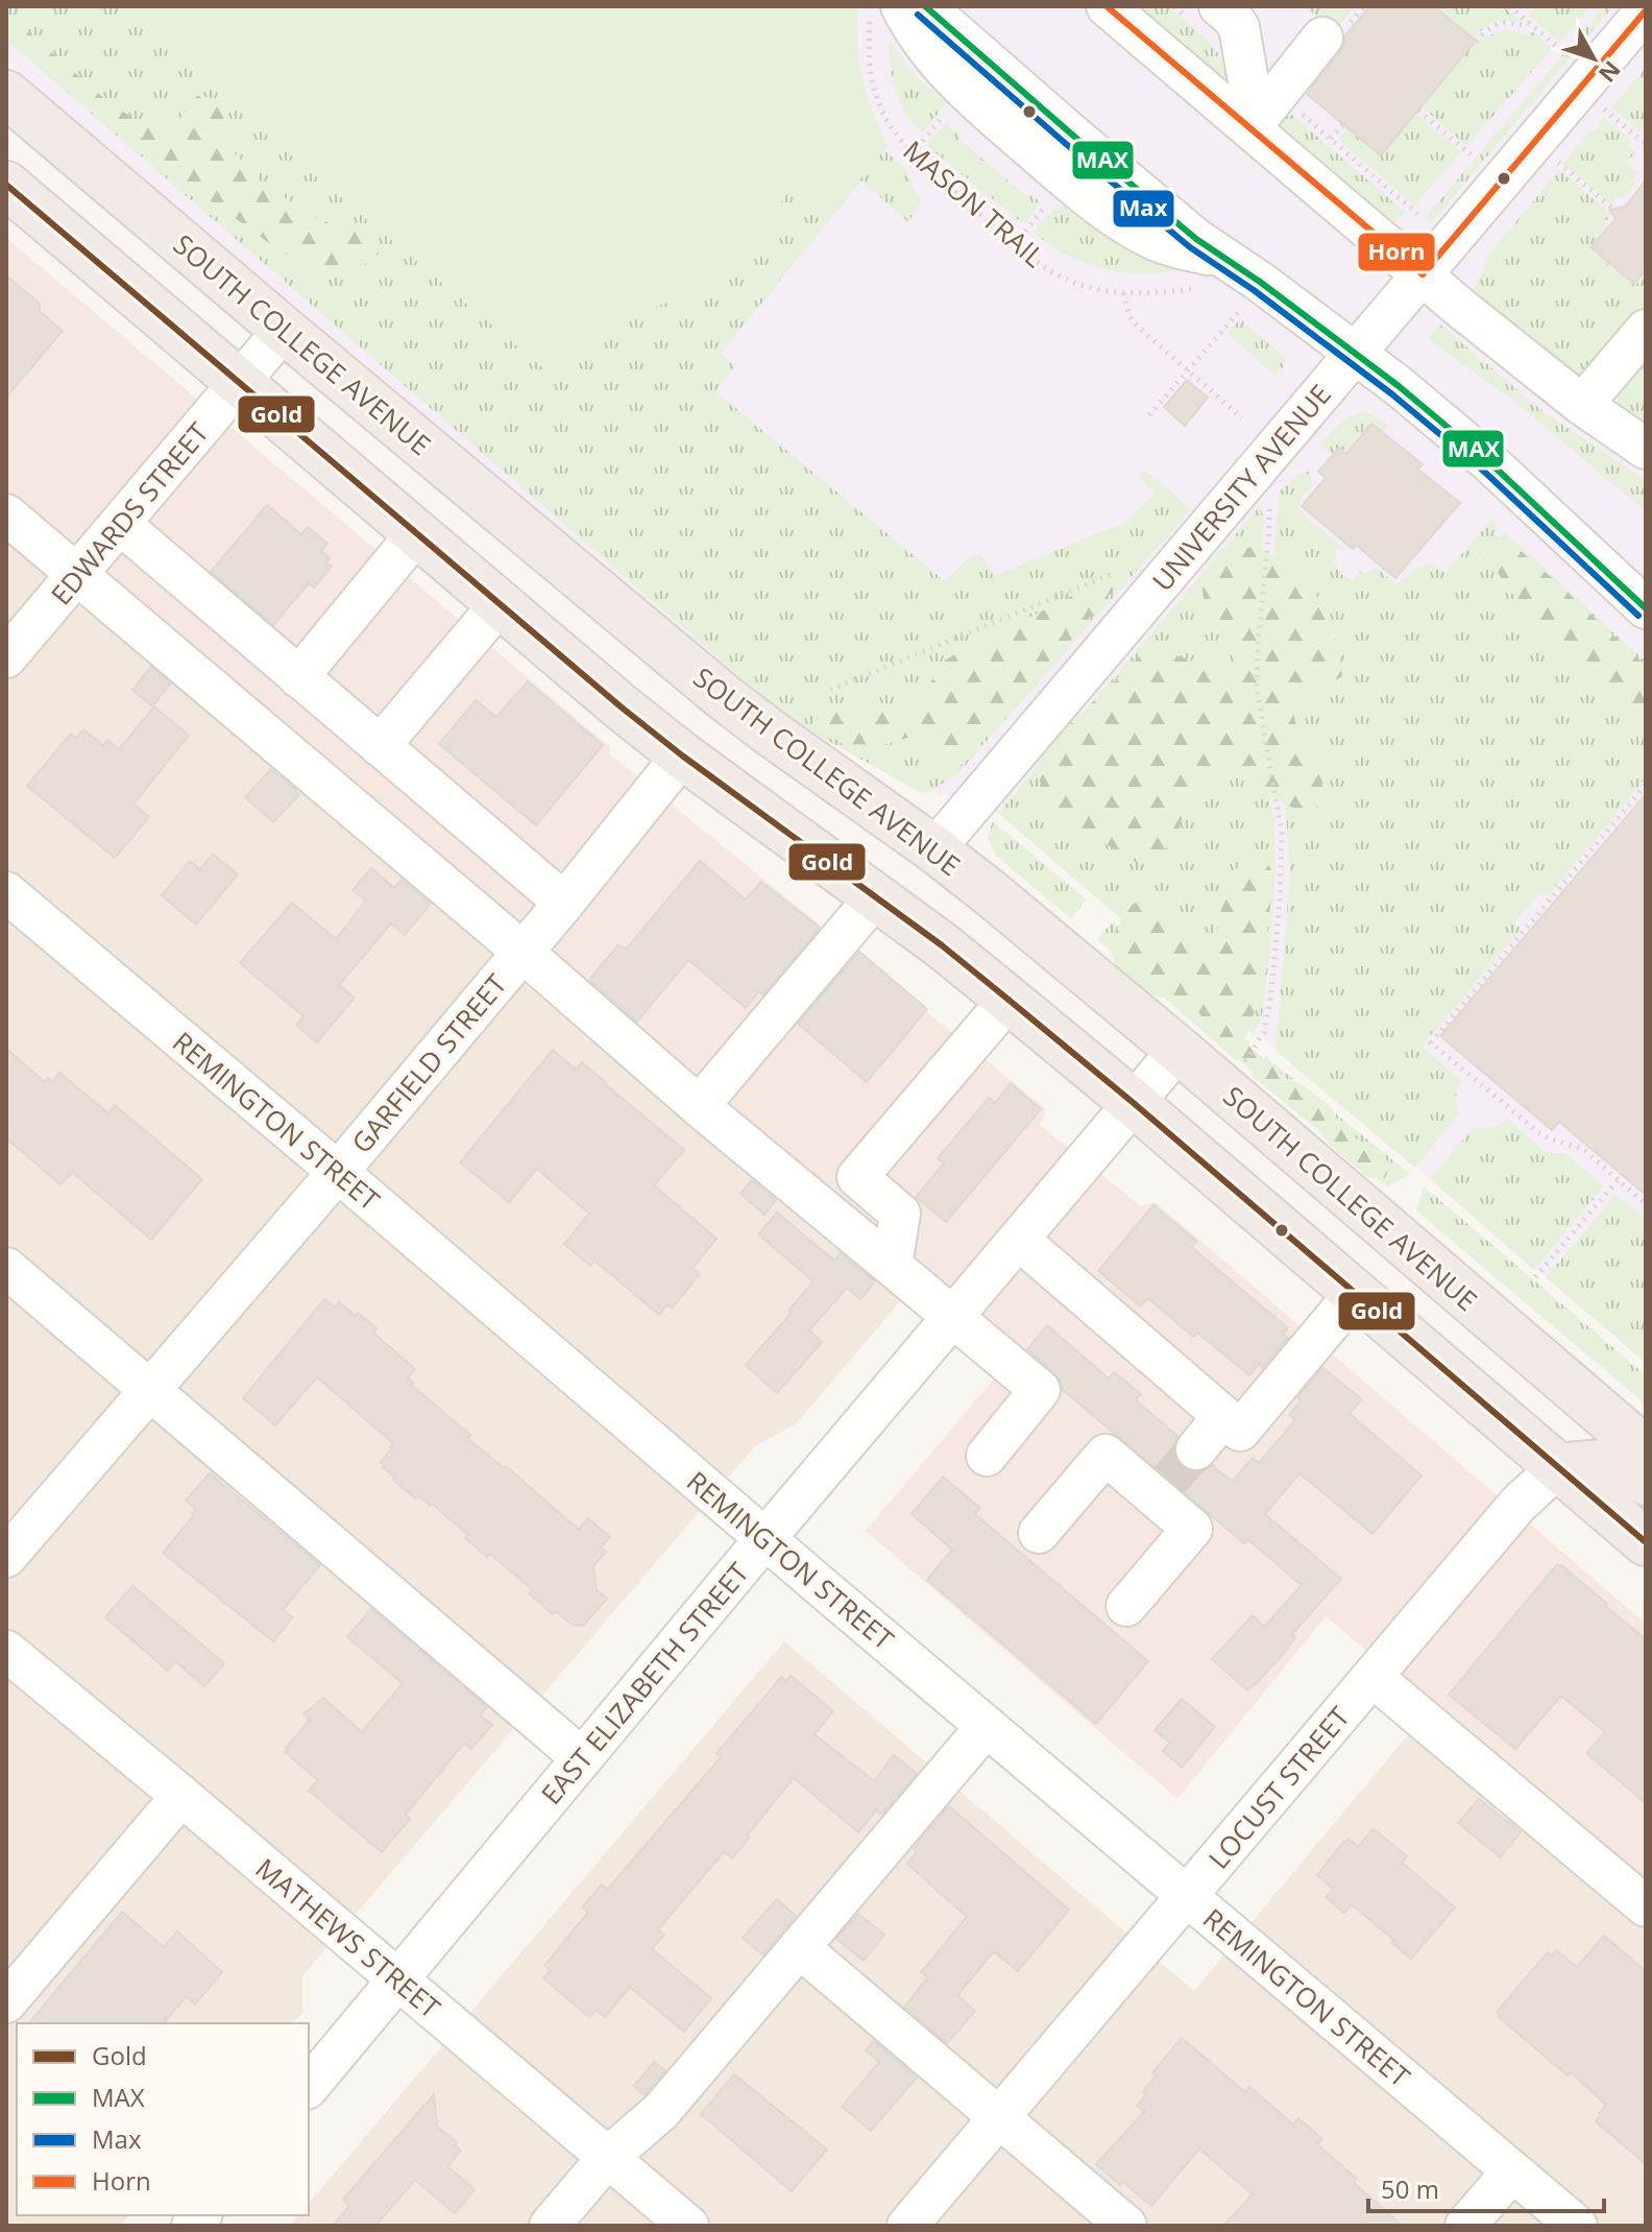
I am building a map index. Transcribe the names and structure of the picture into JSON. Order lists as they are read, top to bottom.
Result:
{
  "streets": {
    "highway": ["SOUTH COLLEGE AVENUE"],
    "street": [
      "UNIVERSITY AVENUE",
      "EDWARDS STREET",
      "GARFIELD STREET",
      "REMINGTON STREET",
      "EAST ELIZABETH STREET",
      "LOCUST STREET",
      "MATHEWS STREET"
    ],
    "path": ["MASON TRAIL"]
  },
  "crossings": [
    ["SOUTH COLLEGE AVENUE", "UNIVERSITY AVENUE"],
    ["SOUTH COLLEGE AVENUE", "EDWARDS STREET"],
    ["SOUTH COLLEGE AVENUE", "EAST ELIZABETH STREET"],
    ["GARFIELD STREET", "REMINGTON STREET"],
    ["REMINGTON STREET", "EAST ELIZABETH STREET"],
    ["REMINGTON STREET", "LOCUST STREET"],
    ["EAST ELIZABETH STREET", "MATHEWS STREET"]
  ],
  "lines": [
    "transit line MAX",
    "transit line Horn",
    "transit line Max",
    "transit line Gold"
  ],
  "legend": [
    "Gold",
    "MAX",
    "Max",
    "Horn"
  ],
  "scale_bar": "50 m",
  "north": "bottom right"
}
